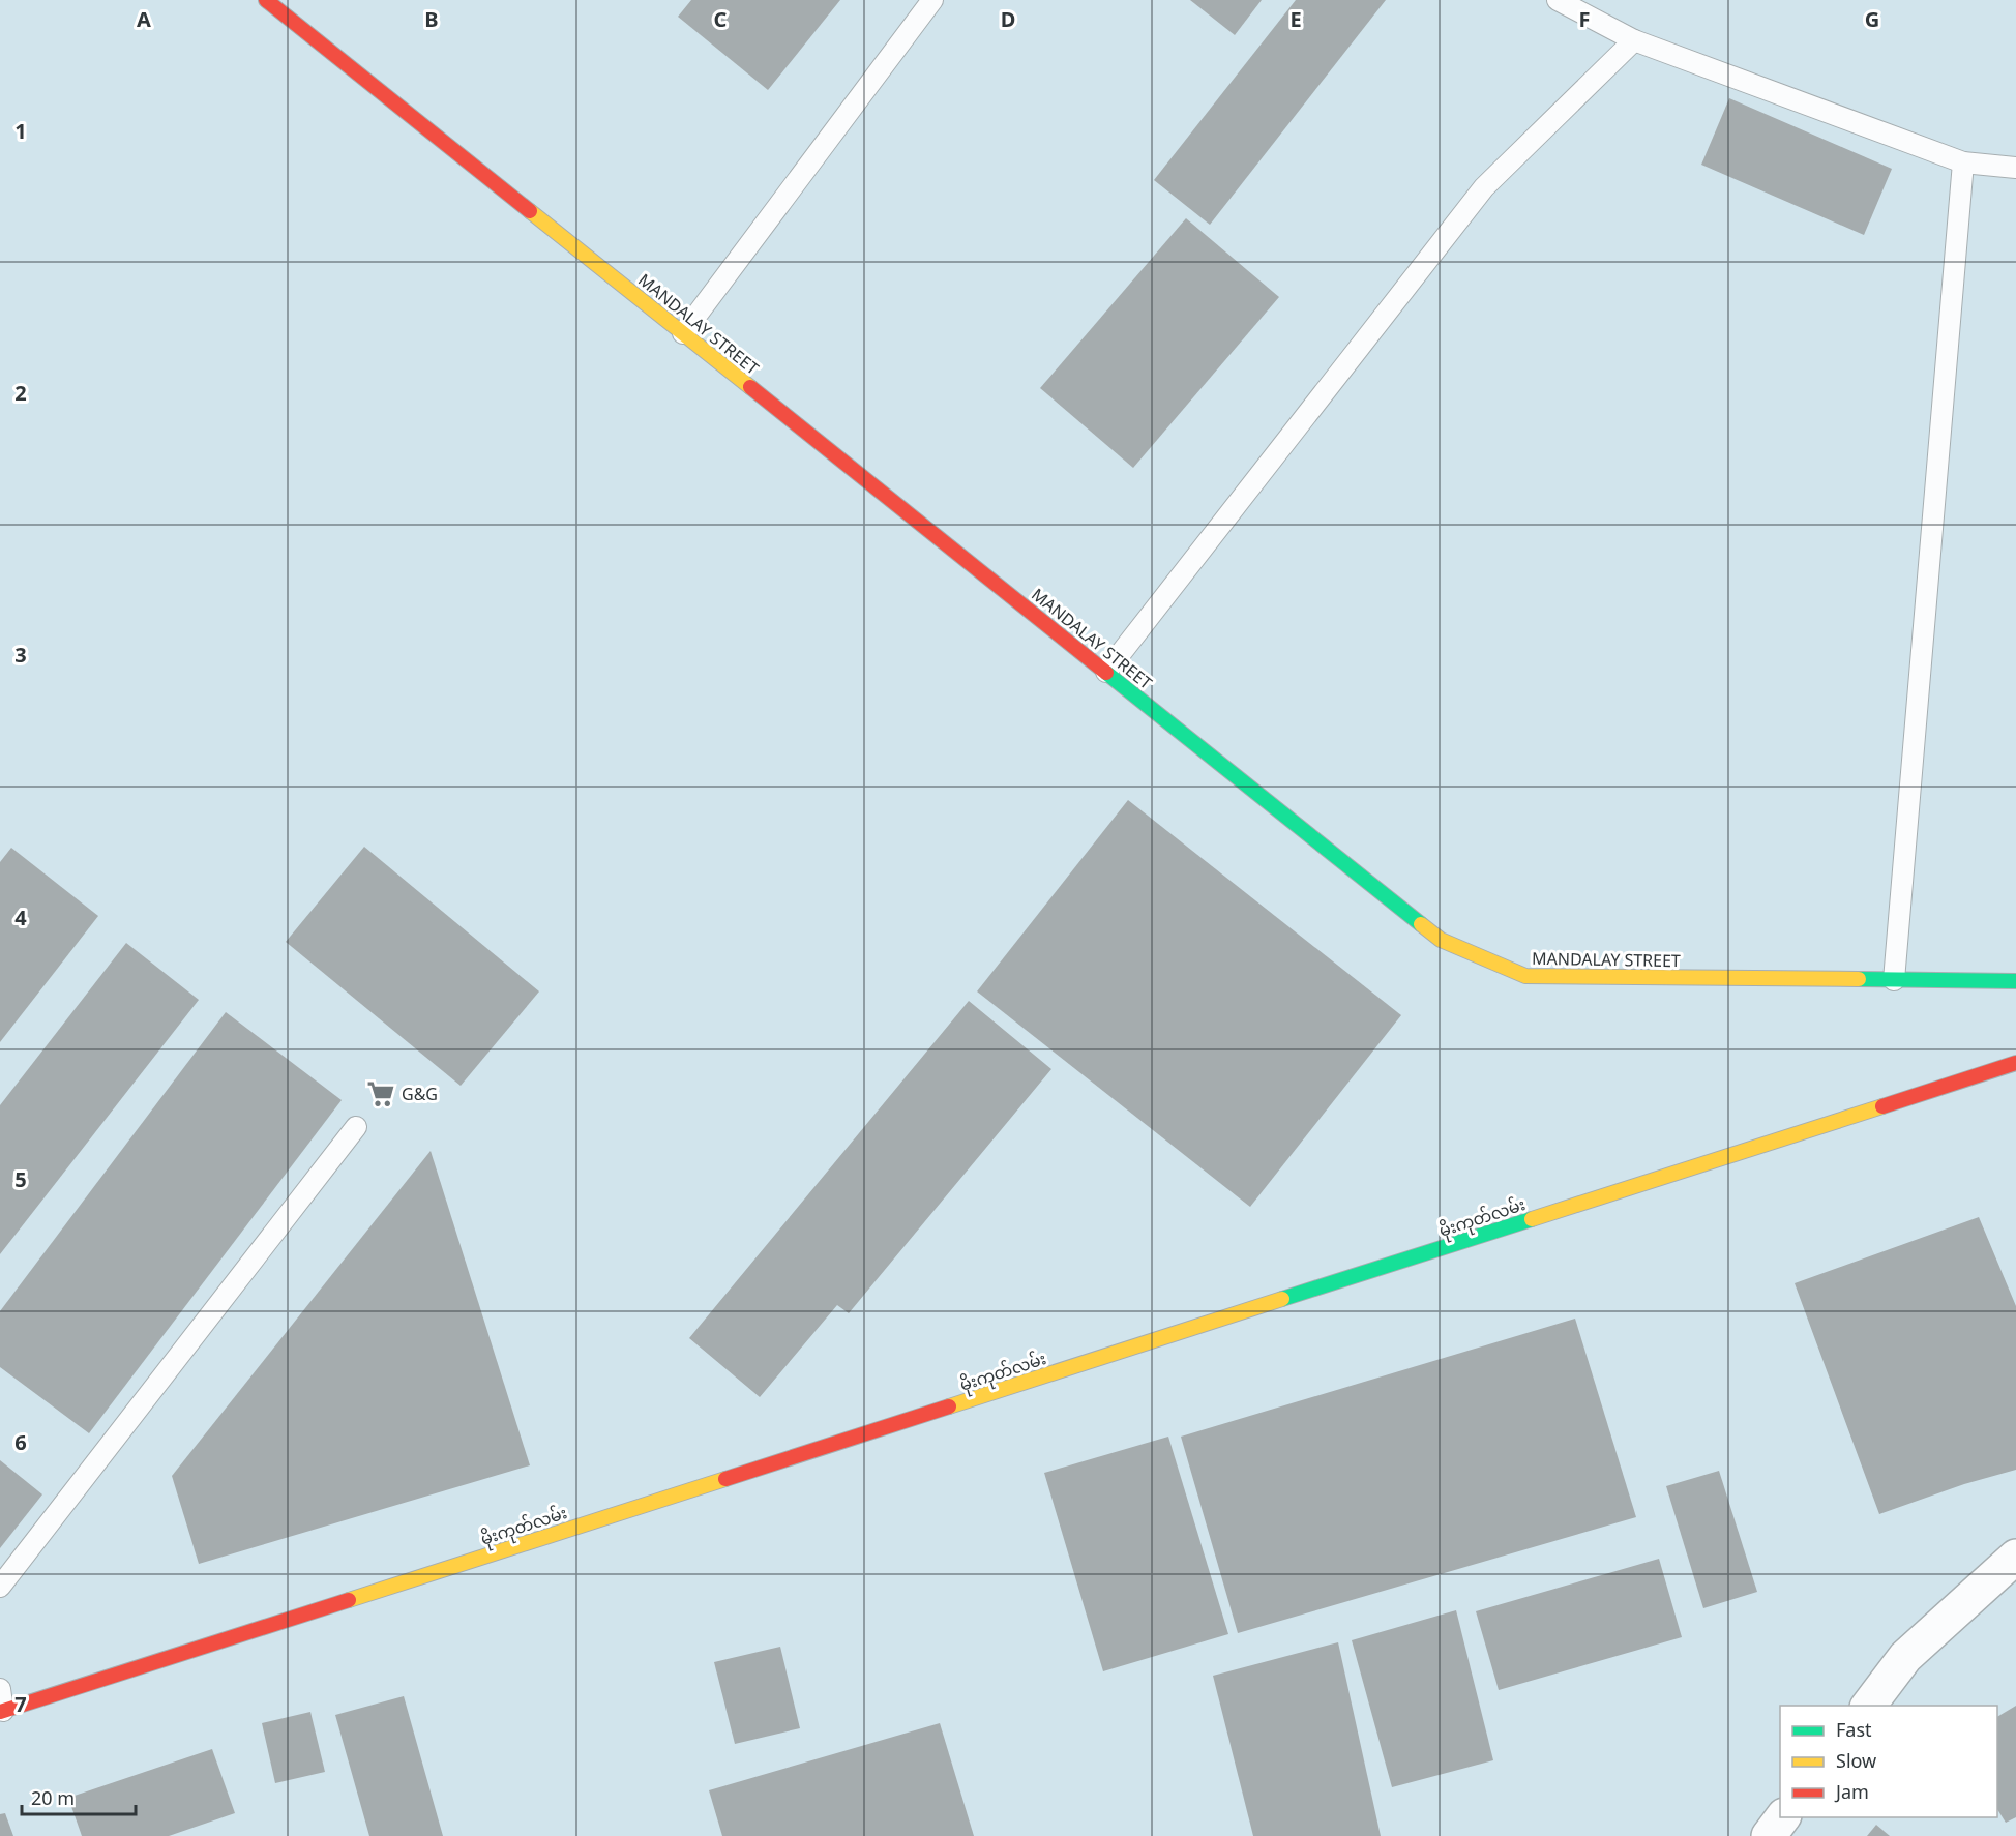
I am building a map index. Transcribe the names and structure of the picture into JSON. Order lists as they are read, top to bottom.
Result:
{
  "streets": {
    "street": ["MANDALAY STREET", "မိုးကုတ်လမ်း"]
  },
  "places": {
    "supermarket": ["G&G"]
  },
  "legend": ["Fast", "Slow", "Jam"],
  "scale_bar": "20 m",
  "grid": {
    "columns": [
      "A",
      "B",
      "C",
      "D",
      "E",
      "F",
      "G"
    ],
    "rows": [
      "1",
      "2",
      "3",
      "4",
      "5",
      "6",
      "7"
    ]
  }
}
